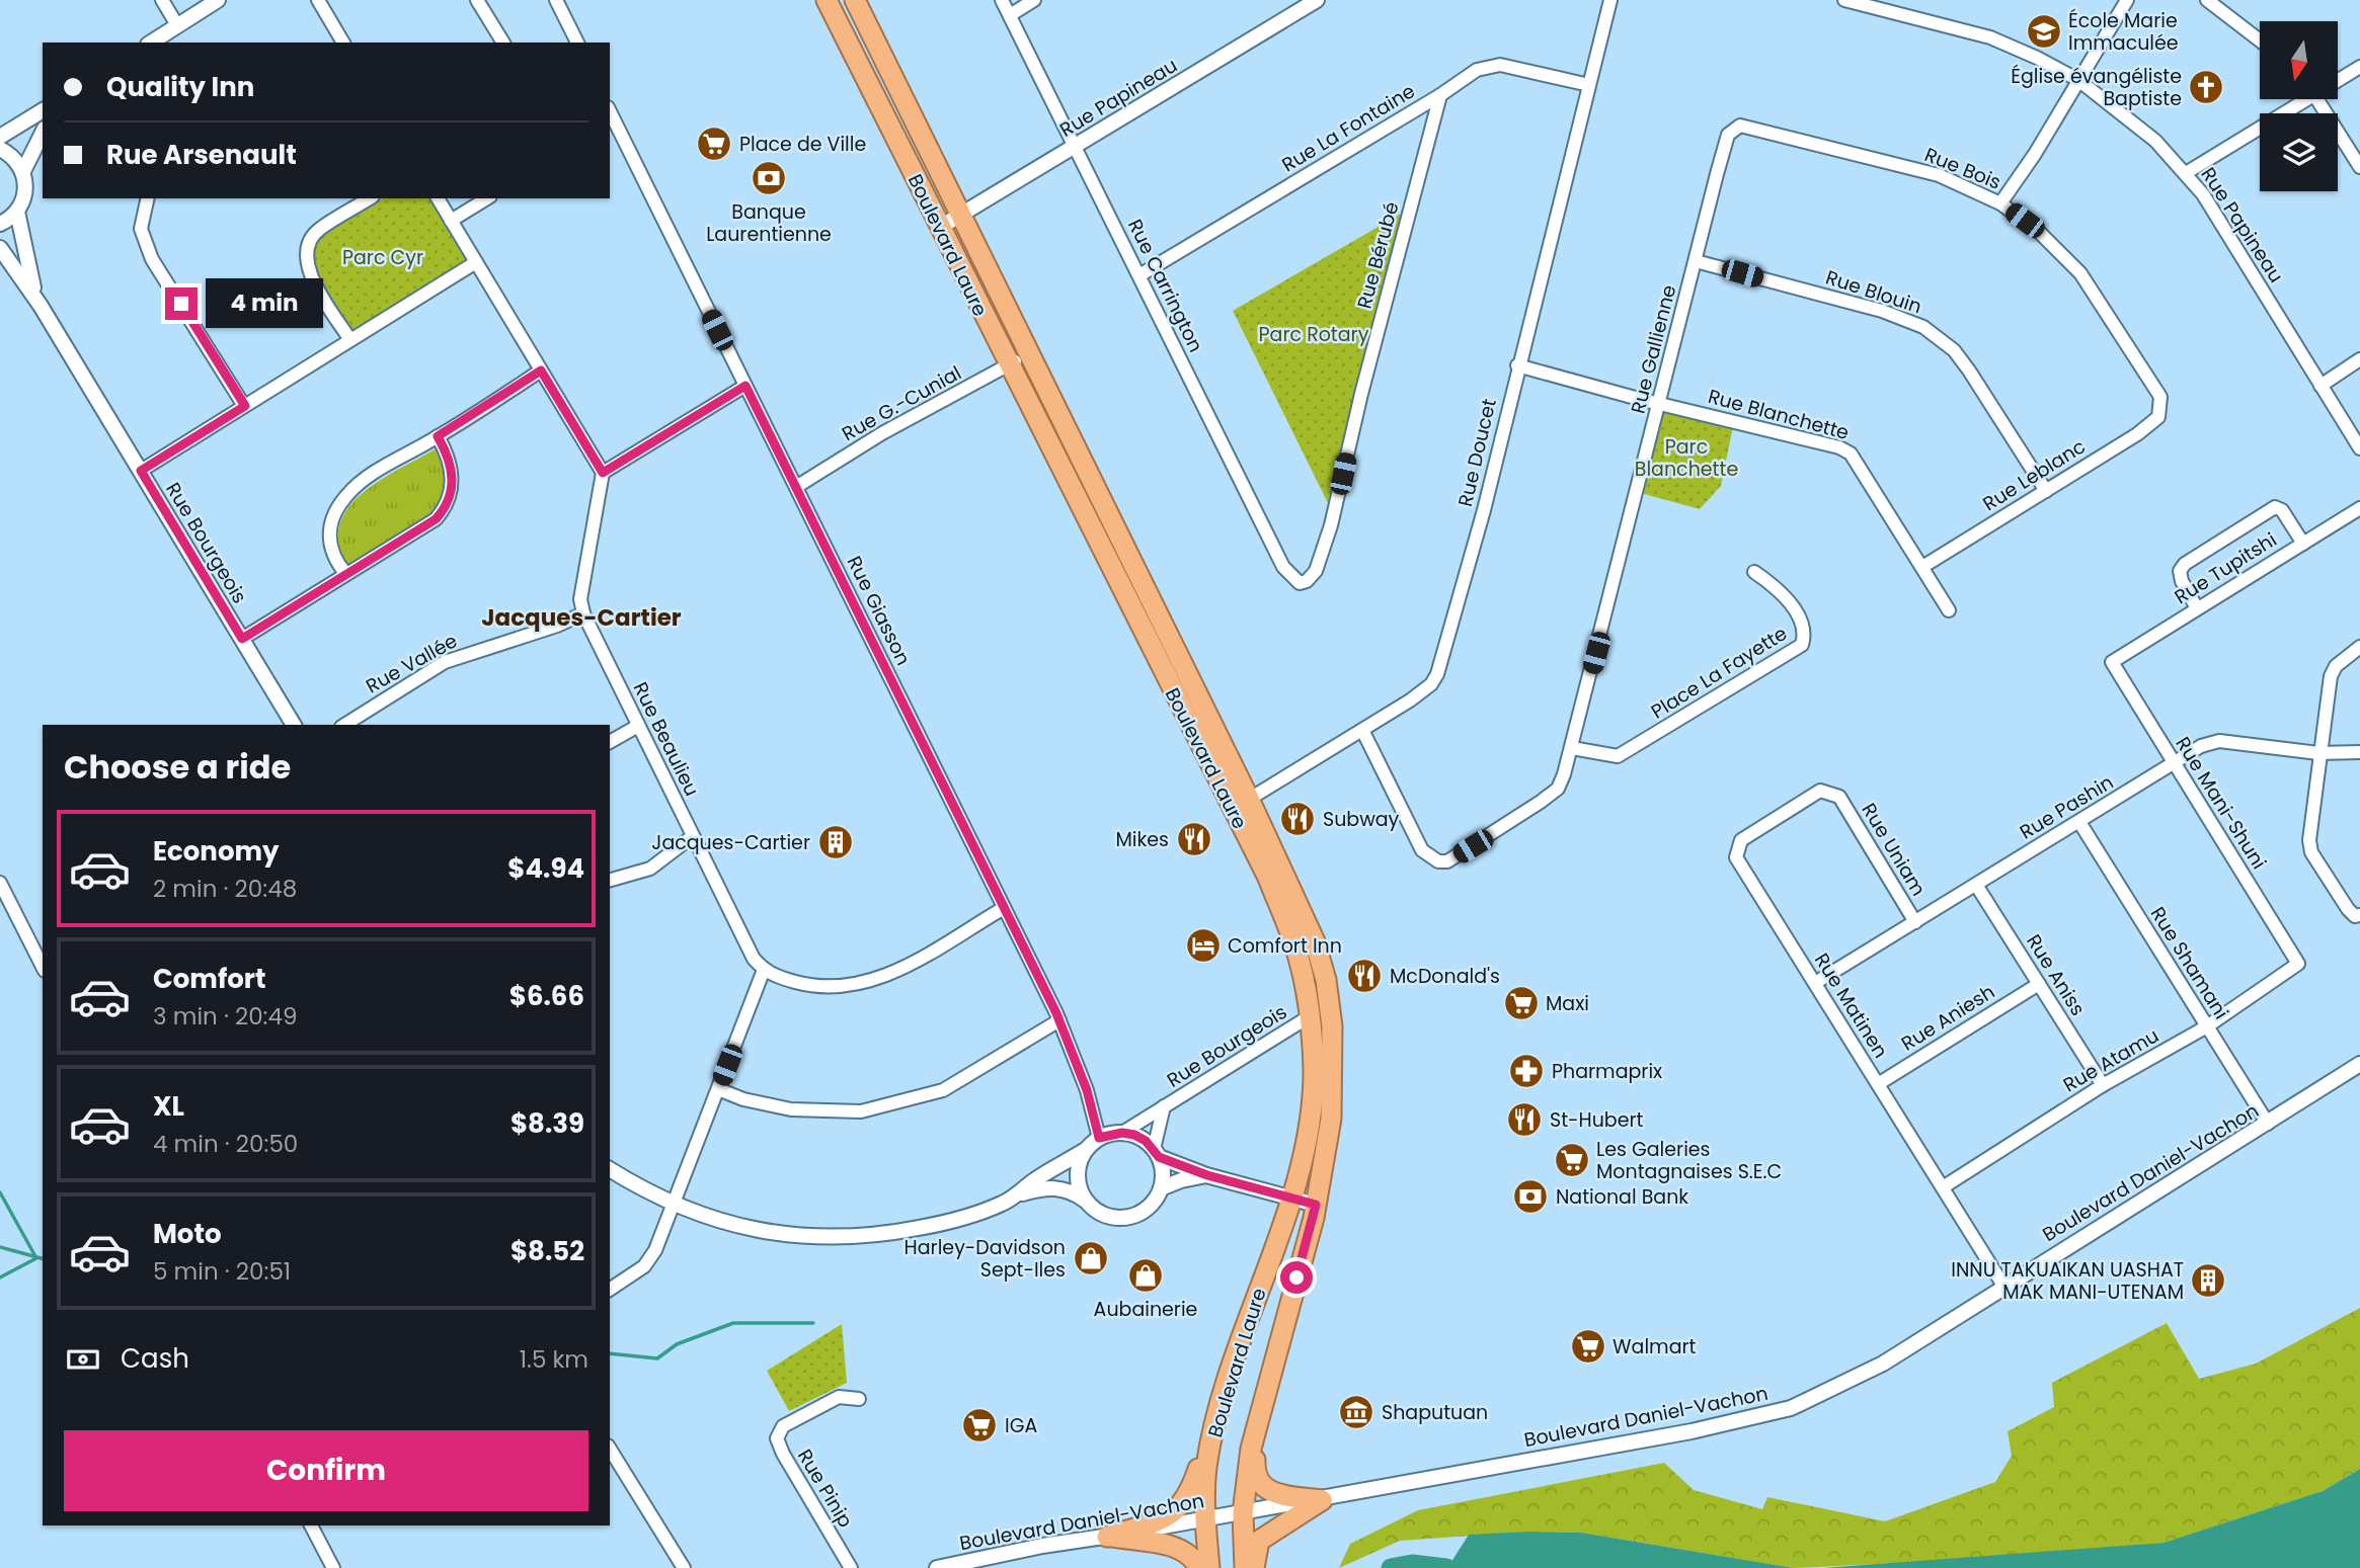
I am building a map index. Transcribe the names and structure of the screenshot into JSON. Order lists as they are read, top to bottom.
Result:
{
  "streets": {
    "highway": ["Boulevard Laure"],
    "street": [
      "Rue Papineau",
      "Rue La Fontaine",
      "Rue Bois",
      "Rue Bérubé",
      "Rue Carrington",
      "Rue Blouin",
      "Rue Gallienne",
      "Rue G.-Cunial",
      "Rue Blanchette",
      "Rue Doucet",
      "Rue Leblanc",
      "Rue Bourgeois",
      "Rue Tupitshi",
      "Rue Giasson",
      "Rue Vallée",
      "Place La Fayette",
      "Rue Beaulieu",
      "Rue Mani-Shuni",
      "Rue Pashin",
      "Rue Uniam",
      "Rue Shamani",
      "Rue Aniss",
      "Rue Matinen",
      "Rue Aniesh",
      "Rue Atamu",
      "Boulevard Daniel-Vachon",
      "Rue Pinip"
    ]
  },
  "crossings": [
    ["Rue Papineau", "Boulevard Laure"],
    ["Rue Papineau", "Rue Carrington"],
    ["Rue La Fontaine", "Rue Bérubé"],
    ["Rue La Fontaine", "Rue Carrington"],
    ["Rue La Fontaine", "Rue Doucet"],
    ["Rue Bois", "Rue Gallienne"],
    ["Rue Bois", "Rue Leblanc"],
    ["Boulevard Laure", "Rue G.-Cunial"],
    ["Boulevard Laure", "Rue Doucet"],
    ["Boulevard Laure", "Rue Bourgeois"],
    ["Boulevard Laure", "Boulevard Daniel-Vachon"],
    ["Rue Bérubé", "Rue Carrington"],
    ["Rue Blouin", "Rue Gallienne"],
    ["Rue Blouin", "Rue Leblanc"],
    ["Rue Gallienne", "Rue Blanchette"],
    ["Rue Gallienne", "Rue Doucet"],
    ["Rue Gallienne", "Place La Fayette"],
    ["Rue G.-Cunial", "Rue Giasson"],
    ["Rue Blanchette", "Rue Doucet"],
    ["Rue Blanchette", "Rue Leblanc"],
    ["Rue Bourgeois", "Rue Giasson"],
    ["Rue Tupitshi", "Rue Mani-Shuni"],
    ["Rue Vallée", "Rue Beaulieu"],
    ["Rue Mani-Shuni", "Rue Pashin"],
    ["Rue Mani-Shuni", "Rue Atamu"],
    ["Rue Pashin", "Rue Uniam"],
    ["Rue Pashin", "Rue Shamani"],
    ["Rue Pashin", "Rue Aniss"],
    ["Rue Pashin", "Rue Matinen"],
    ["Rue Uniam", "Rue Matinen"],
    ["Rue Shamani", "Rue Atamu"],
    ["Rue Shamani", "Boulevard Daniel-Vachon"],
    ["Rue Aniss", "Rue Aniesh"],
    ["Rue Aniss", "Rue Atamu"],
    ["Rue Matinen", "Rue Aniesh"],
    ["Rue Matinen", "Rue Atamu"],
    ["Rue Matinen", "Boulevard Daniel-Vachon"]
  ],
  "districts": ["Jacques-Cartier"],
  "parks": ["Parc Cyr", "Parc Rotary", "Parc Blanchette"],
  "places": {
    "school or university": ["École Marie Immaculée"],
    "church": ["Église évangéliste Baptiste"],
    "supermarket": [
      "Place de Ville",
      "Maxi",
      "Les Galeries Montagnaises S.E.C",
      "Walmart",
      "IGA"
    ],
    "bank": ["Banque Laurentienne", "National Bank"],
    "restaurant": [
      "Subway",
      "Mikes",
      "McDonald's",
      "St-Hubert"
    ],
    "building": ["Jacques-Cartier", "INNU TAKUAIKAN UASHAT MAK MANI-UTENAM"],
    "hotel": ["Comfort Inn"],
    "pharmacy": ["Pharmaprix"],
    "shop": ["Harley-Davidson Sept-Iles", "Aubainerie"],
    "museum": ["Shaputuan"]
  },
  "north": "bottom",
  "page": {
    "banner": ["Quality Inn", "Rue Arsenault"],
    "bubble": "4 min",
    "heading": "Choose a ride",
    "list": [
      {
        "name": "Economy",
        "note": "2 min · 20:48",
        "value": "$4.94"
      },
      {
        "name": "Comfort",
        "note": "3 min · 20:49",
        "value": "$6.66"
      },
      {
        "name": "XL",
        "note": "4 min · 20:50",
        "value": "$8.39"
      },
      {
        "name": "Moto",
        "note": "5 min · 20:51",
        "value": "$8.52"
      }
    ],
    "pay": ["Cash", "1.5 km"],
    "buttons": "Confirm"
  }
}
